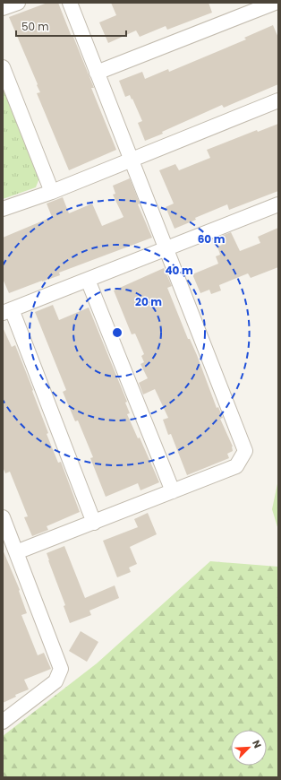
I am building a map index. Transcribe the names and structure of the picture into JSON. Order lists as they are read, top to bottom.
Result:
{
  "scale_bar": "50 m",
  "north": "top right",
  "rings": ["60 m", "40 m", "20 m"]
}
